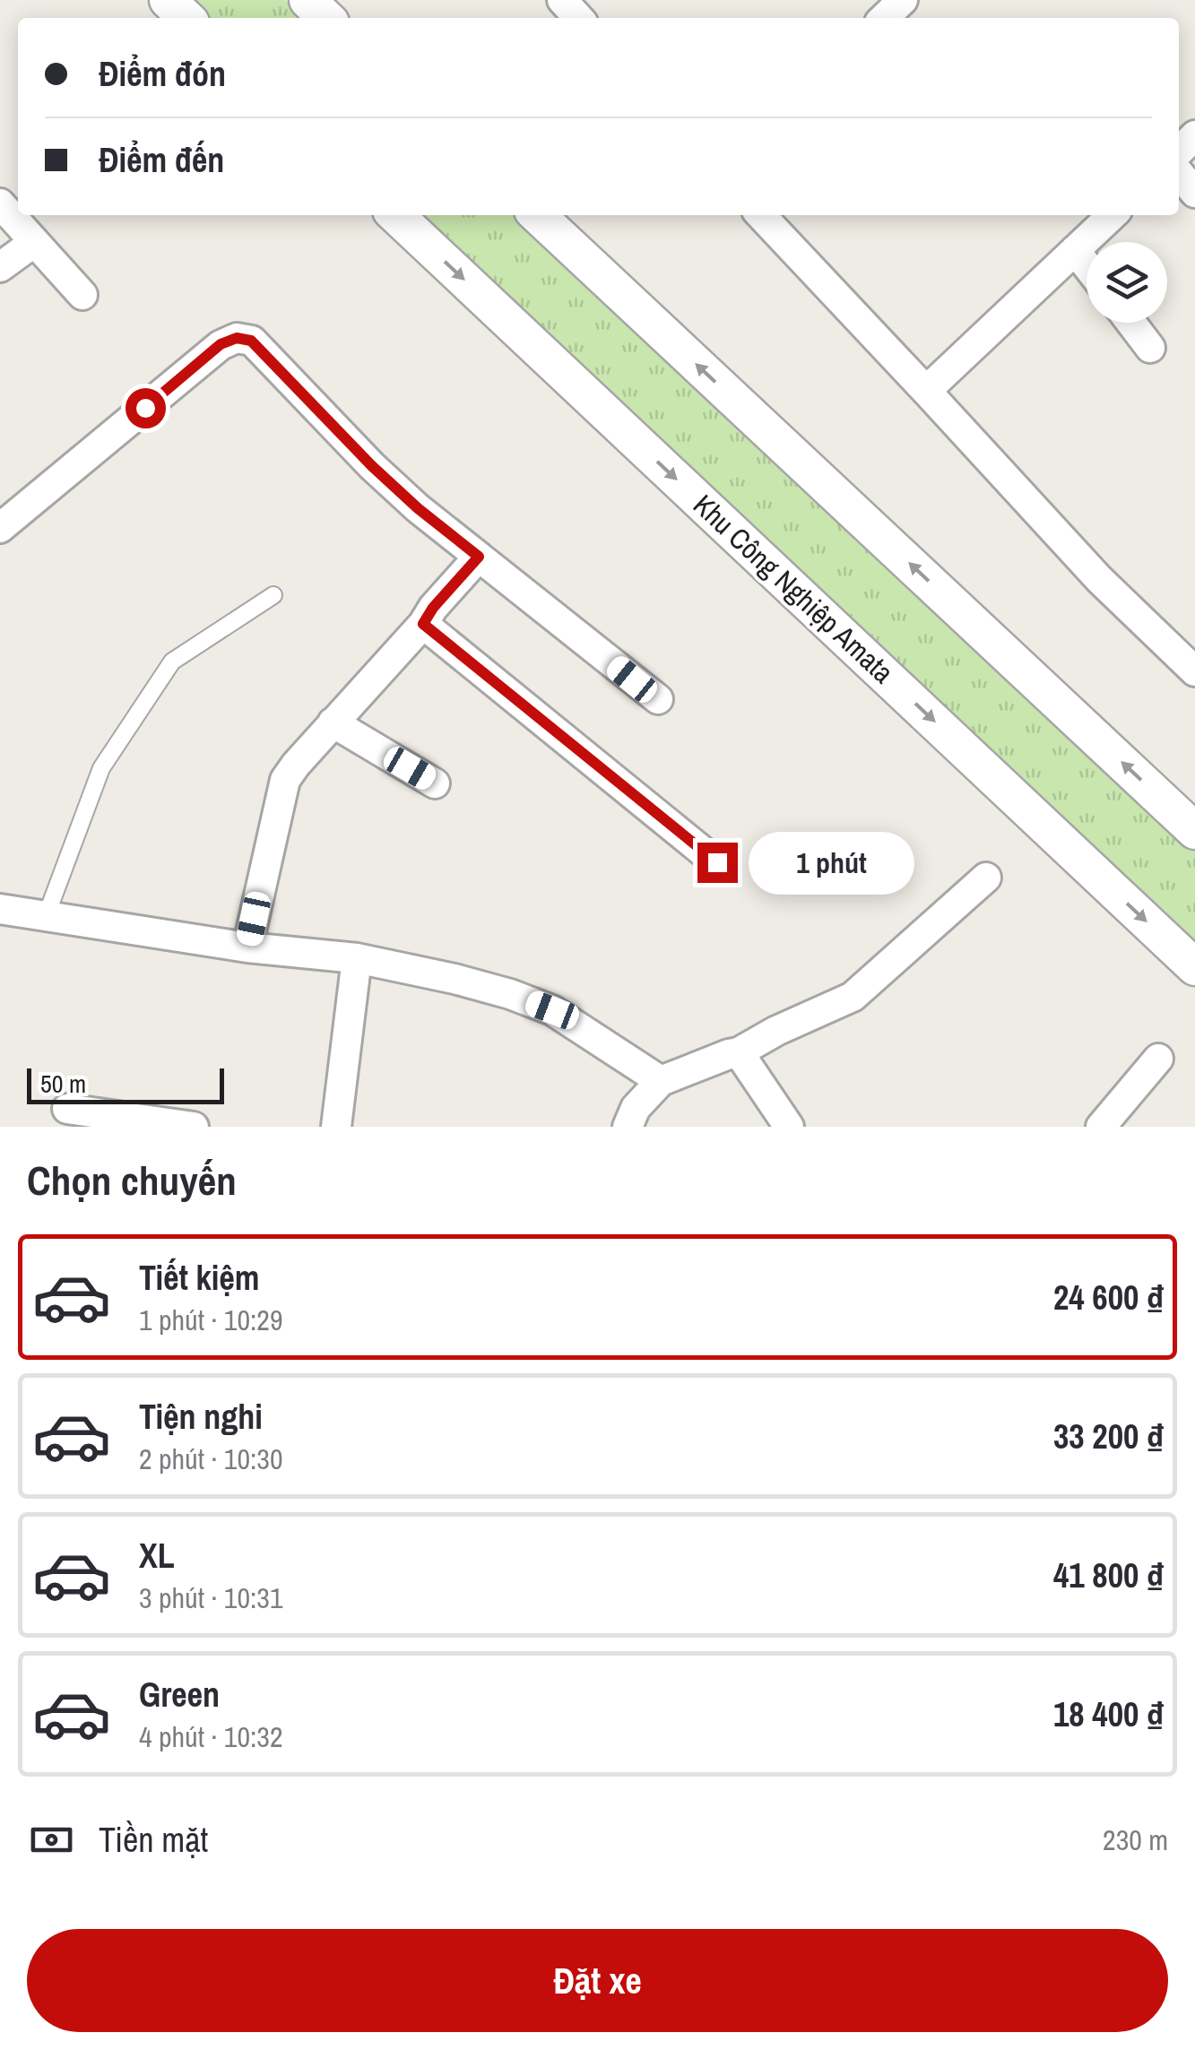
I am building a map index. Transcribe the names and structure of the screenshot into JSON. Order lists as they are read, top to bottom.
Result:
{
  "streets": {
    "street": ["Khu Công Nghiệp Amata"]
  },
  "scale_bar": "50 m",
  "page": {
    "banner": ["Điểm đón", "Điểm đến"],
    "bubble": "1 phút",
    "scale": "50 m",
    "heading": "Chọn chuyến",
    "list": [
      {
        "name": "Tiết kiệm",
        "note": "1 phút · 10:29",
        "value": "24 600 ₫"
      },
      {
        "name": "Tiện nghi",
        "note": "2 phút · 10:30",
        "value": "33 200 ₫"
      },
      {
        "name": "XL",
        "note": "3 phút · 10:31",
        "value": "41 800 ₫"
      },
      {
        "name": "Green",
        "note": "4 phút · 10:32",
        "value": "18 400 ₫"
      }
    ],
    "pay": ["Tiền mặt", "230 m"],
    "buttons": "Đặt xe"
  }
}
